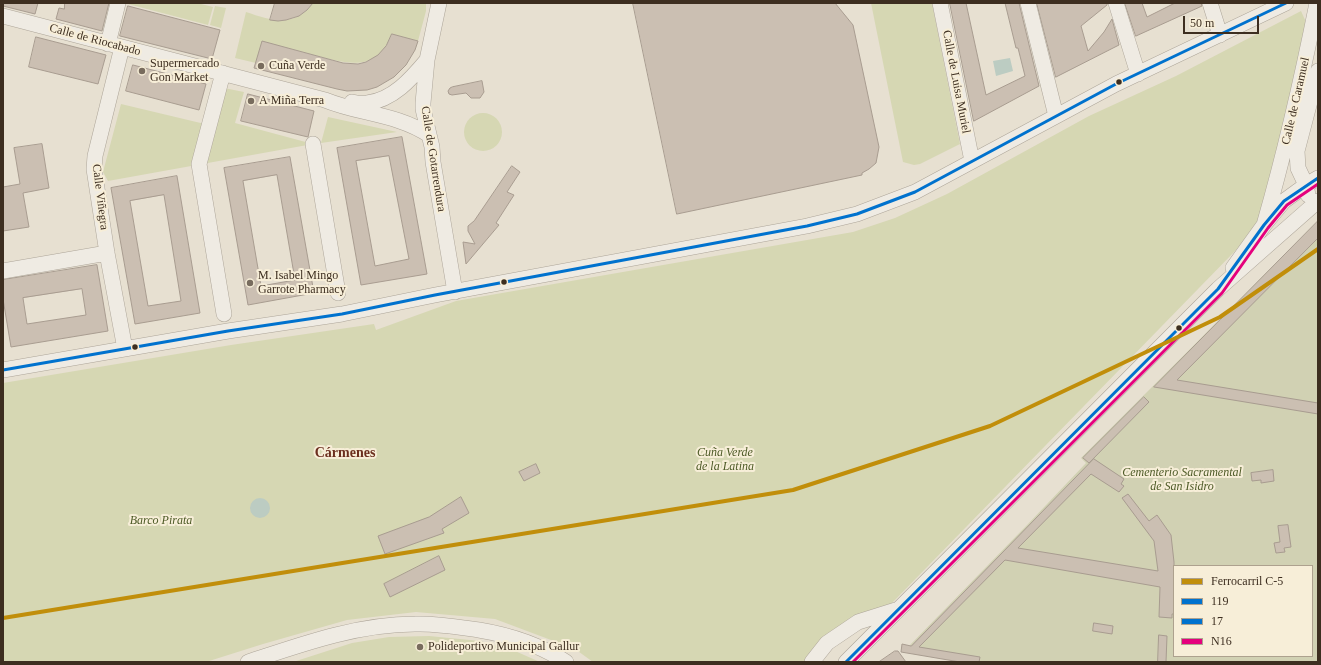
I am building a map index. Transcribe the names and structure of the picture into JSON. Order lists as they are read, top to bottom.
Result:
{
  "streets": {
    "street": [
      "Calle de Riocabado",
      "Calle de Luisa Muriel",
      "Calle de Caramuel",
      "Calle de Gotarrendura",
      "Calle Viñegra"
    ]
  },
  "crossings": [
    ["Calle de Riocabado", "Calle de Gotarrendura"],
    ["Calle de Riocabado", "Calle Viñegra"]
  ],
  "districts": ["Cármenes"],
  "parks": ["Cuña Verde de la Latina", "Cementerio Sacramental de San Isidro", "Barco Pirata"],
  "places": [
    "Cuña Verde",
    "Supermercado Gon Market",
    "A Miña Terra",
    "M. Isabel Mingo Garrote Pharmacy",
    "Polideportivo Municipal Gallur"
  ],
  "lines": [
    "transit line 119",
    "transit line 17",
    "transit line N16",
    "rail line C-5"
  ],
  "legend": [
    "Ferrocarril C-5",
    "119",
    "17",
    "N16"
  ],
  "scale_bar": "50 m"
}
